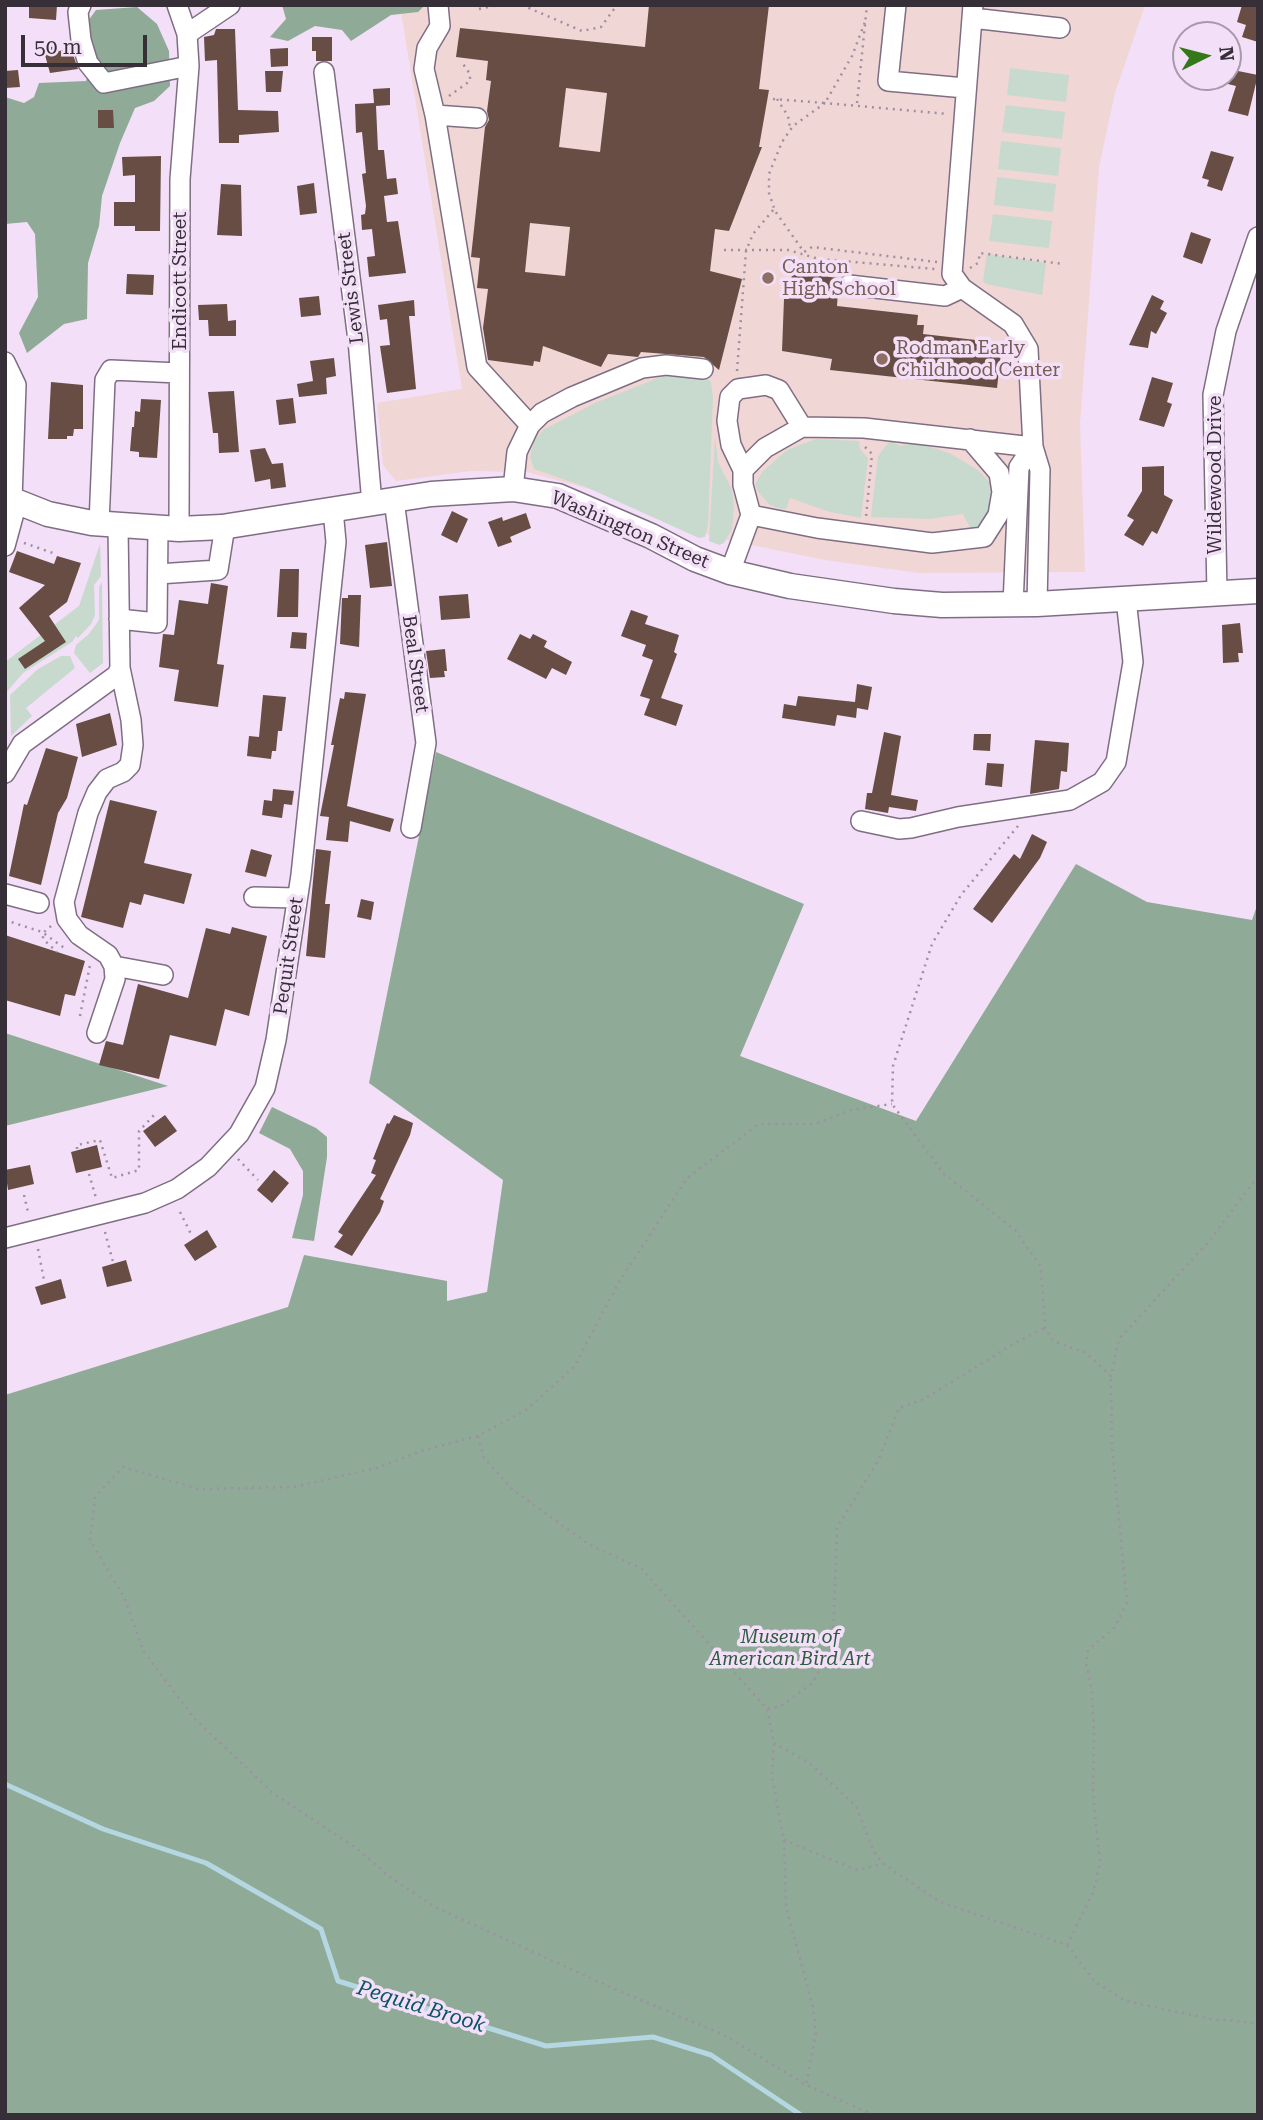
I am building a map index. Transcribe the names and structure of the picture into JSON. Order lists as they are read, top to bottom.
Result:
{
  "streets": {
    "main road": ["Washington Street"],
    "street": [
      "Endicott Street",
      "Lewis Street",
      "Wildewood Drive",
      "Beal Street",
      "Pequit Street"
    ]
  },
  "crossings": [
    ["Endicott Street", "Washington Street"],
    ["Lewis Street", "Washington Street"],
    ["Lewis Street", "Beal Street"],
    ["Wildewood Drive", "Washington Street"],
    ["Washington Street", "Beal Street"],
    ["Washington Street", "Pequit Street"]
  ],
  "water": ["Pequid Brook"],
  "parks": ["Museum of American Bird Art"],
  "places": ["Canton High School", "Rodman Early Childhood Center"],
  "scale_bar": "50 m",
  "north": "right"
}
